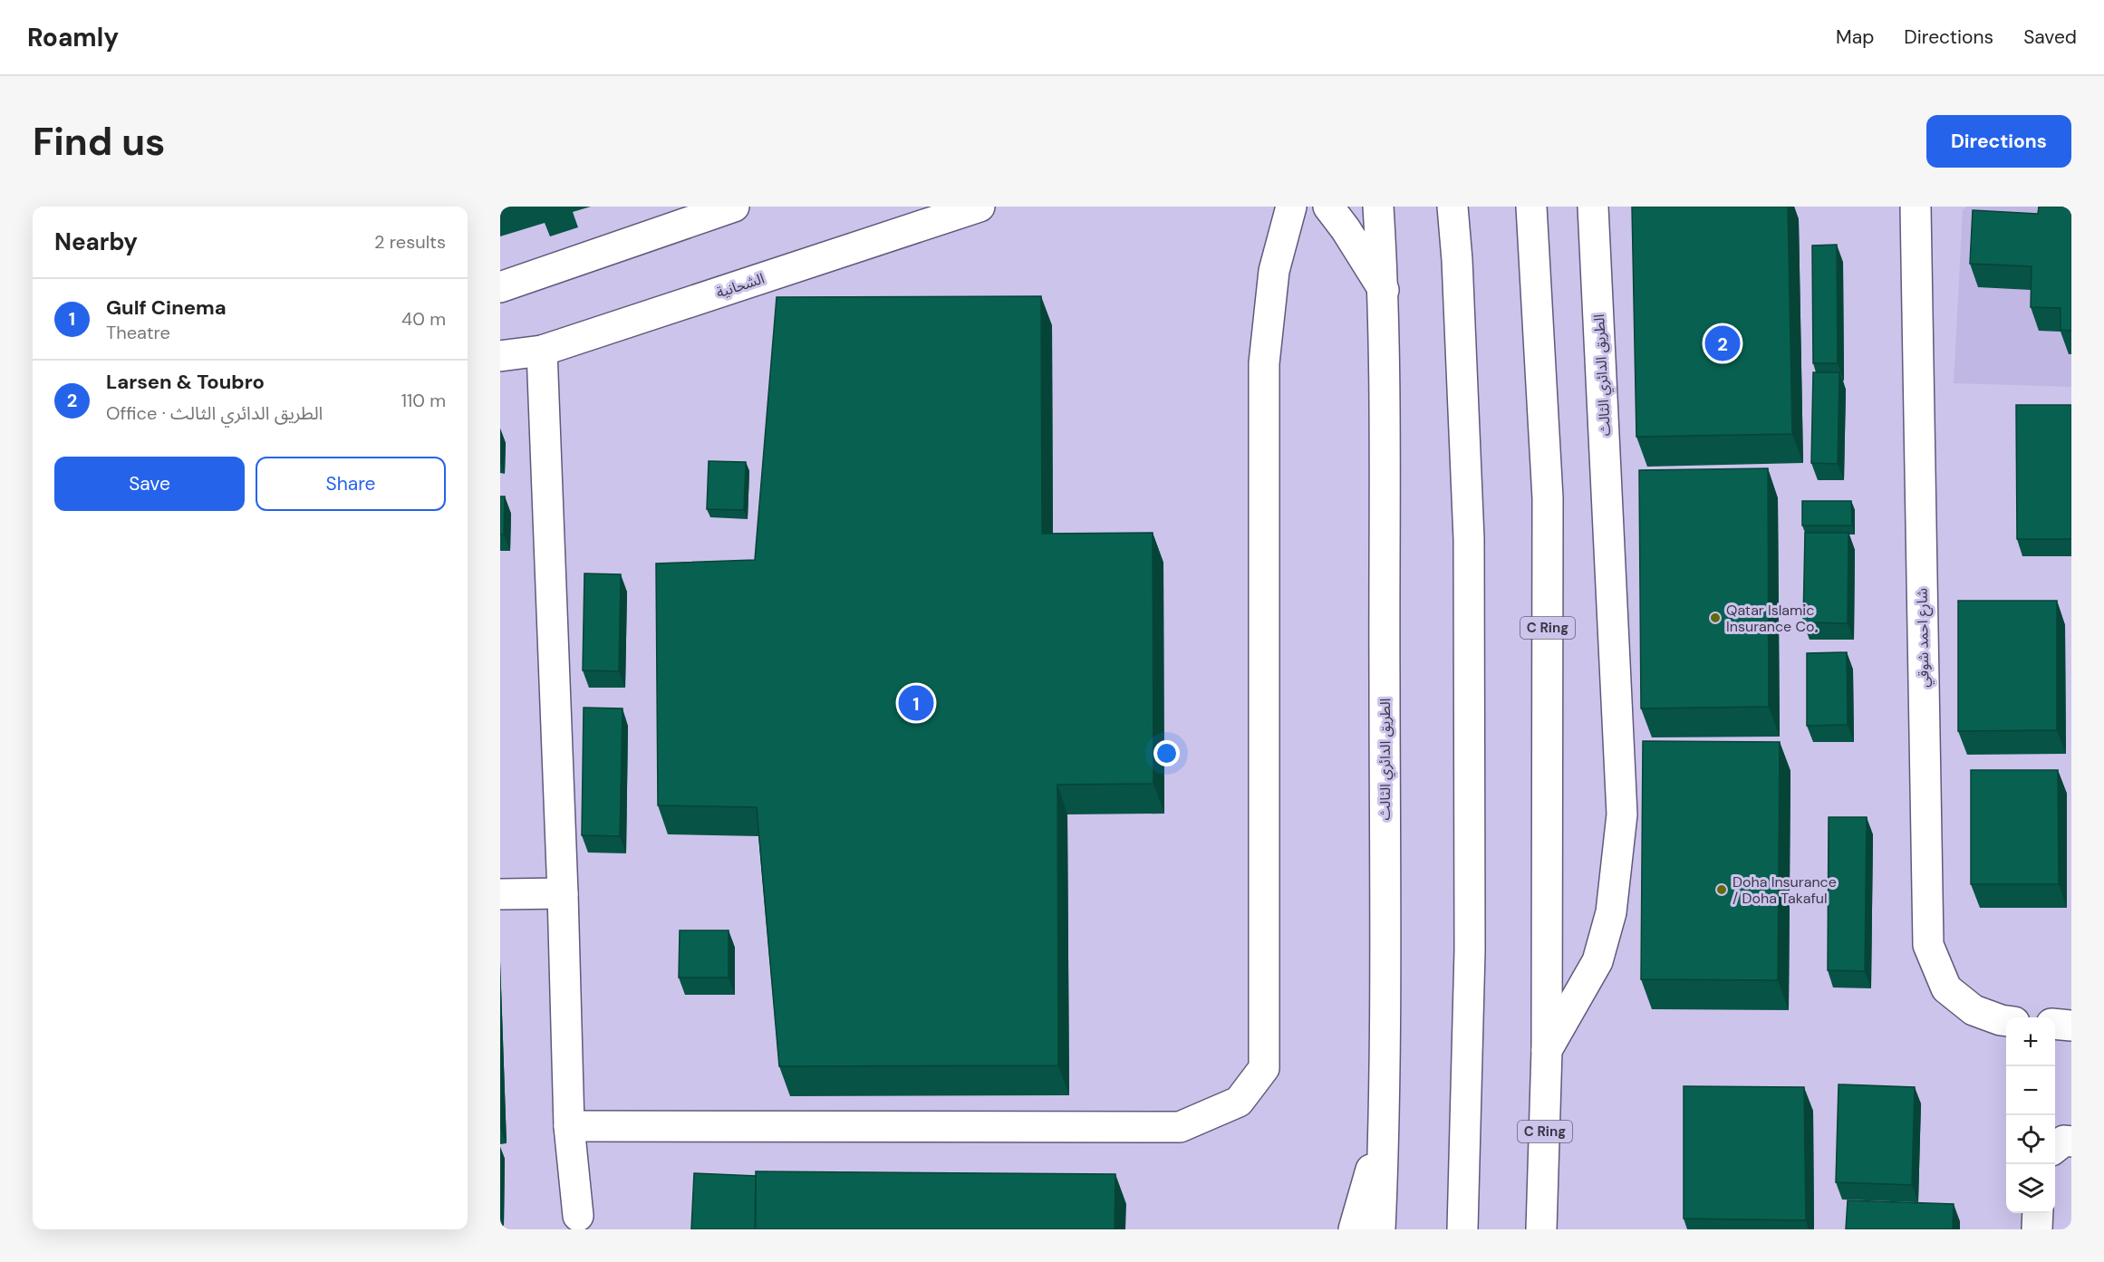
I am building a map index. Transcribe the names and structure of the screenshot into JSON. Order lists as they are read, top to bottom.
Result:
{
  "streets": {
    "main road": [
      "الشحانية",
      "الطريق الدائري الثالث",
      "C Ring",
      "شارع احمد شوقي"
    ]
  },
  "places": ["Qatar Islamic Insurance Co.", "Doha Insurance / Doha Takaful"],
  "page": {
    "header": "Roamly",
    "nav": ["Map", "Directions", "Saved"],
    "buttons": [
      "Directions",
      ["Save", "Share"]
    ],
    "title": "Find us",
    "heading": ["Nearby", "2 results"],
    "list": [
      {
        "mark": "1",
        "name": "Gulf Cinema",
        "note": "Theatre",
        "value": "40 m"
      },
      {
        "mark": "2",
        "name": "Larsen & Toubro",
        "note": "Office · الطريق الدائري الثالث",
        "value": "110 m"
      }
    ],
    "pins": ["2", "1"],
    "map_buttons": ["+", "−"]
  }
}
